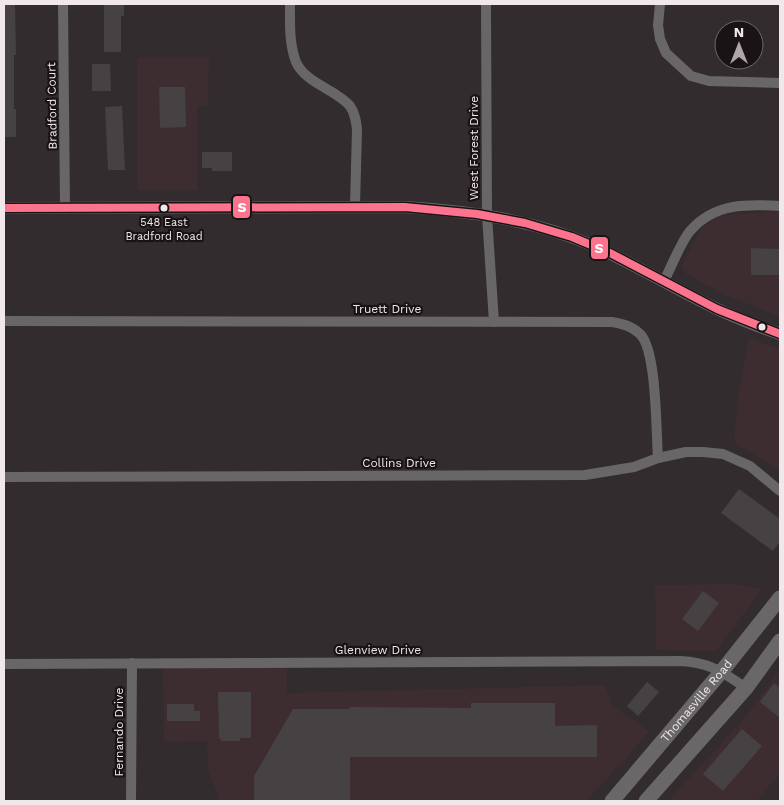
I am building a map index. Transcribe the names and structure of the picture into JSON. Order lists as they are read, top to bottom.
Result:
{
  "streets": {
    "main road": ["Thomasville Road"],
    "street": [
      "Bradford Court",
      "West Forest Drive",
      "Truett Drive",
      "Collins Drive",
      "Glenview Drive",
      "Fernando Drive"
    ]
  },
  "crossings": [
    ["West Forest Drive", "Truett Drive"],
    ["Truett Drive", "Collins Drive"],
    ["Glenview Drive", "Thomasville Road"],
    ["Glenview Drive", "Fernando Drive"]
  ],
  "places": ["548 East Bradford Road"],
  "lines": ["transit line S"],
  "north": "top"
}
